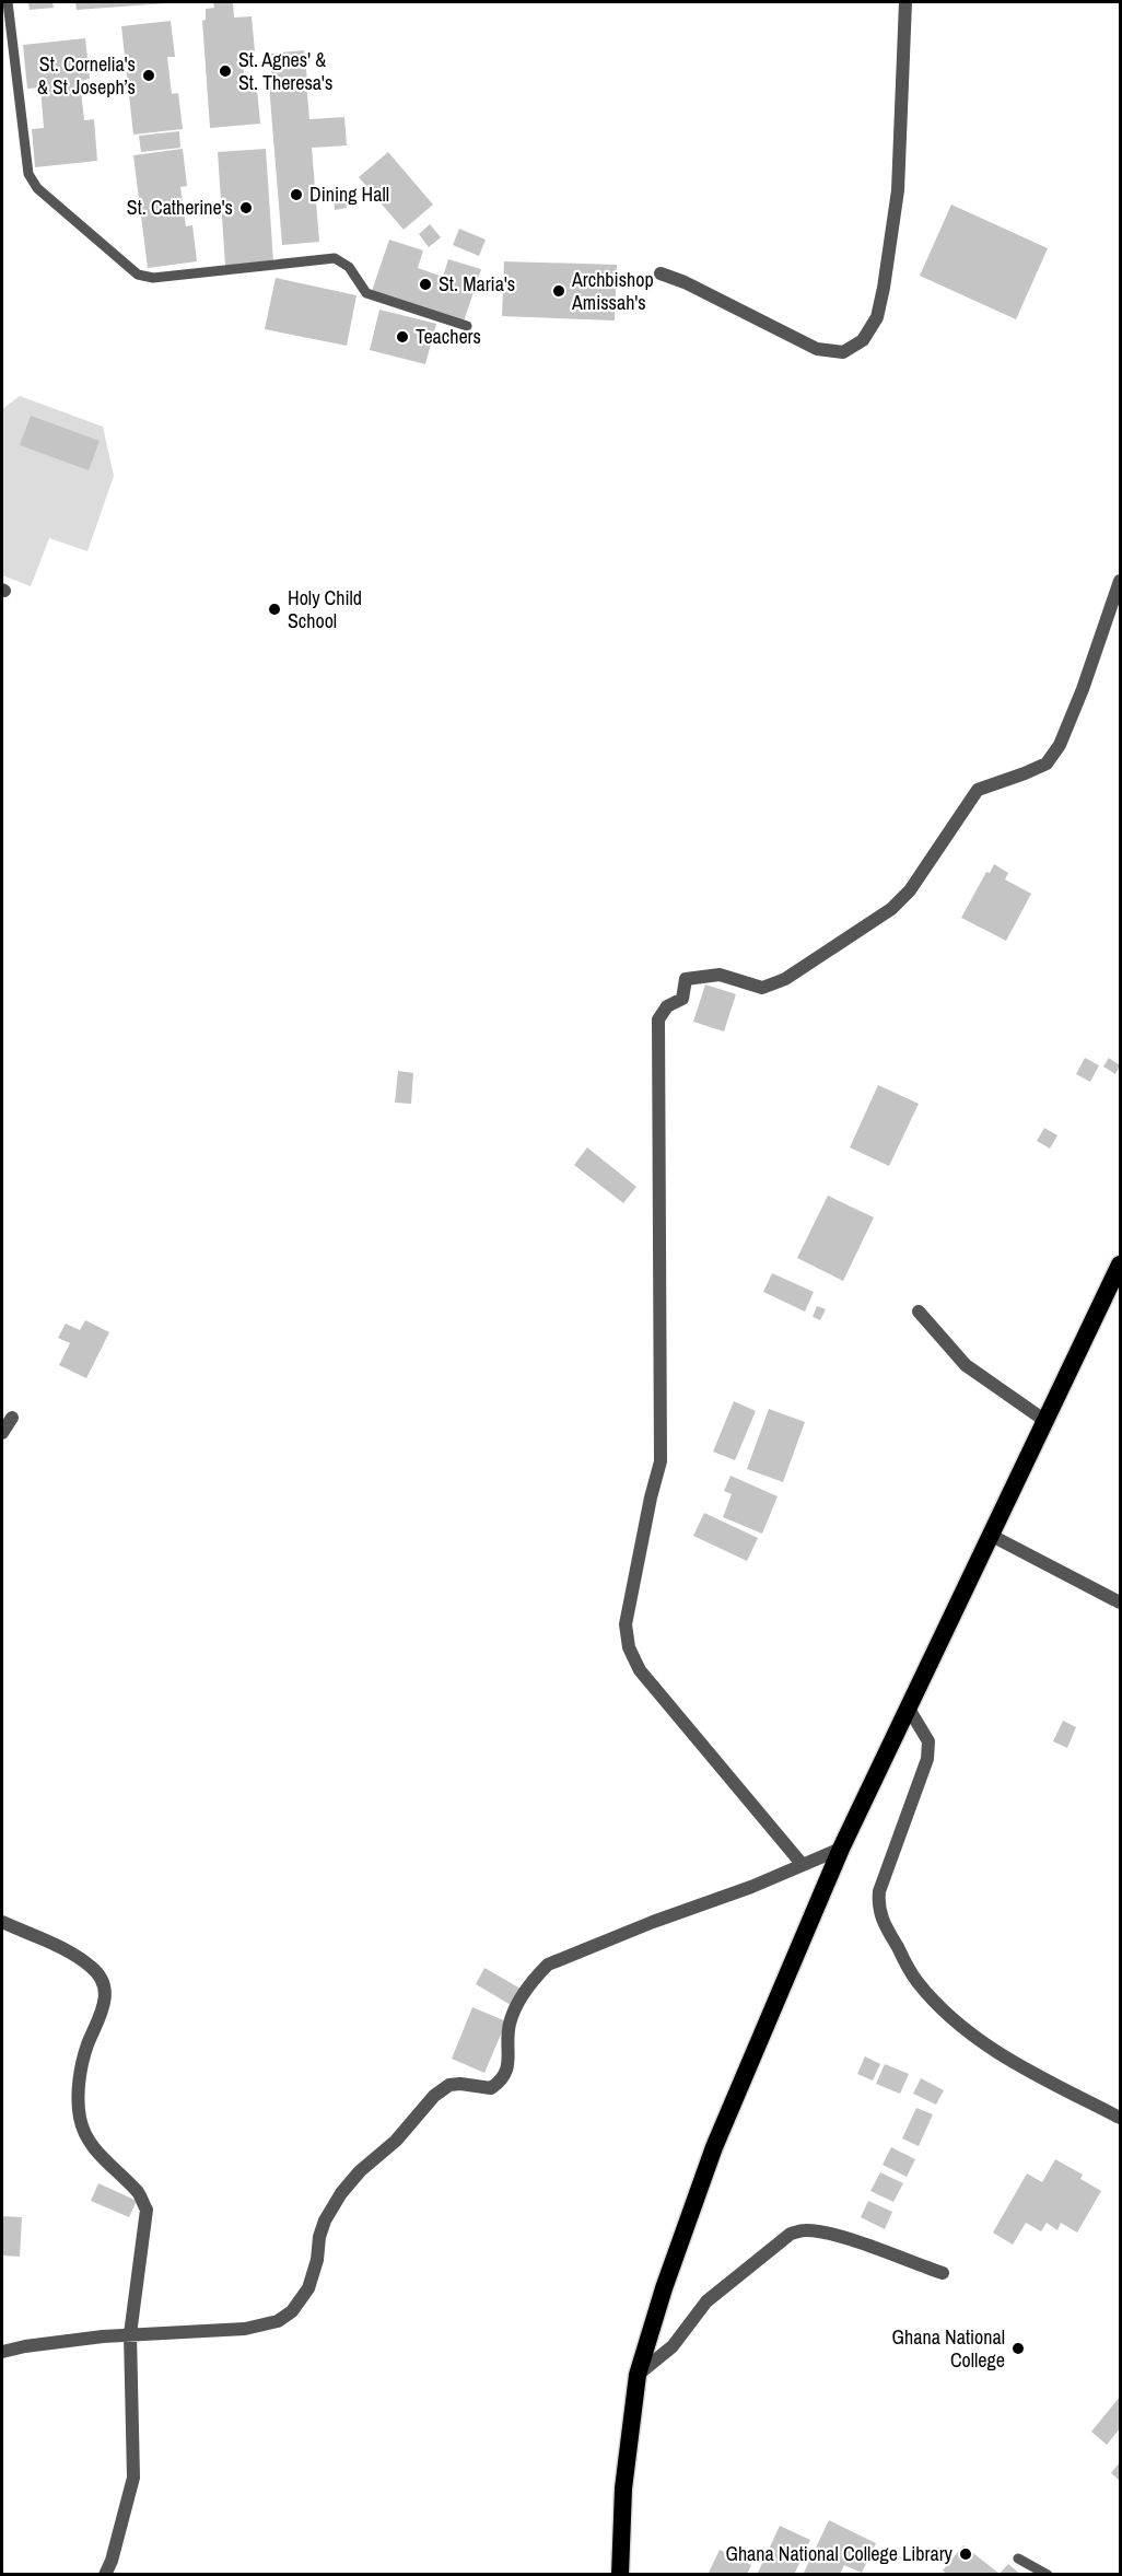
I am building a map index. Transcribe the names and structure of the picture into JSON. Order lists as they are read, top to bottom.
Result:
{
  "places": [
    "St. Agnes' & St. Theresa's",
    "St. Cornelia's & St Joseph’s",
    "Dining Hall",
    "St. Catherine's",
    "St. Maria's",
    "Archbishop Amissah's",
    "Teachers",
    "Holy Child School",
    "Ghana National College",
    "Ghana National College Library"
  ]
}
